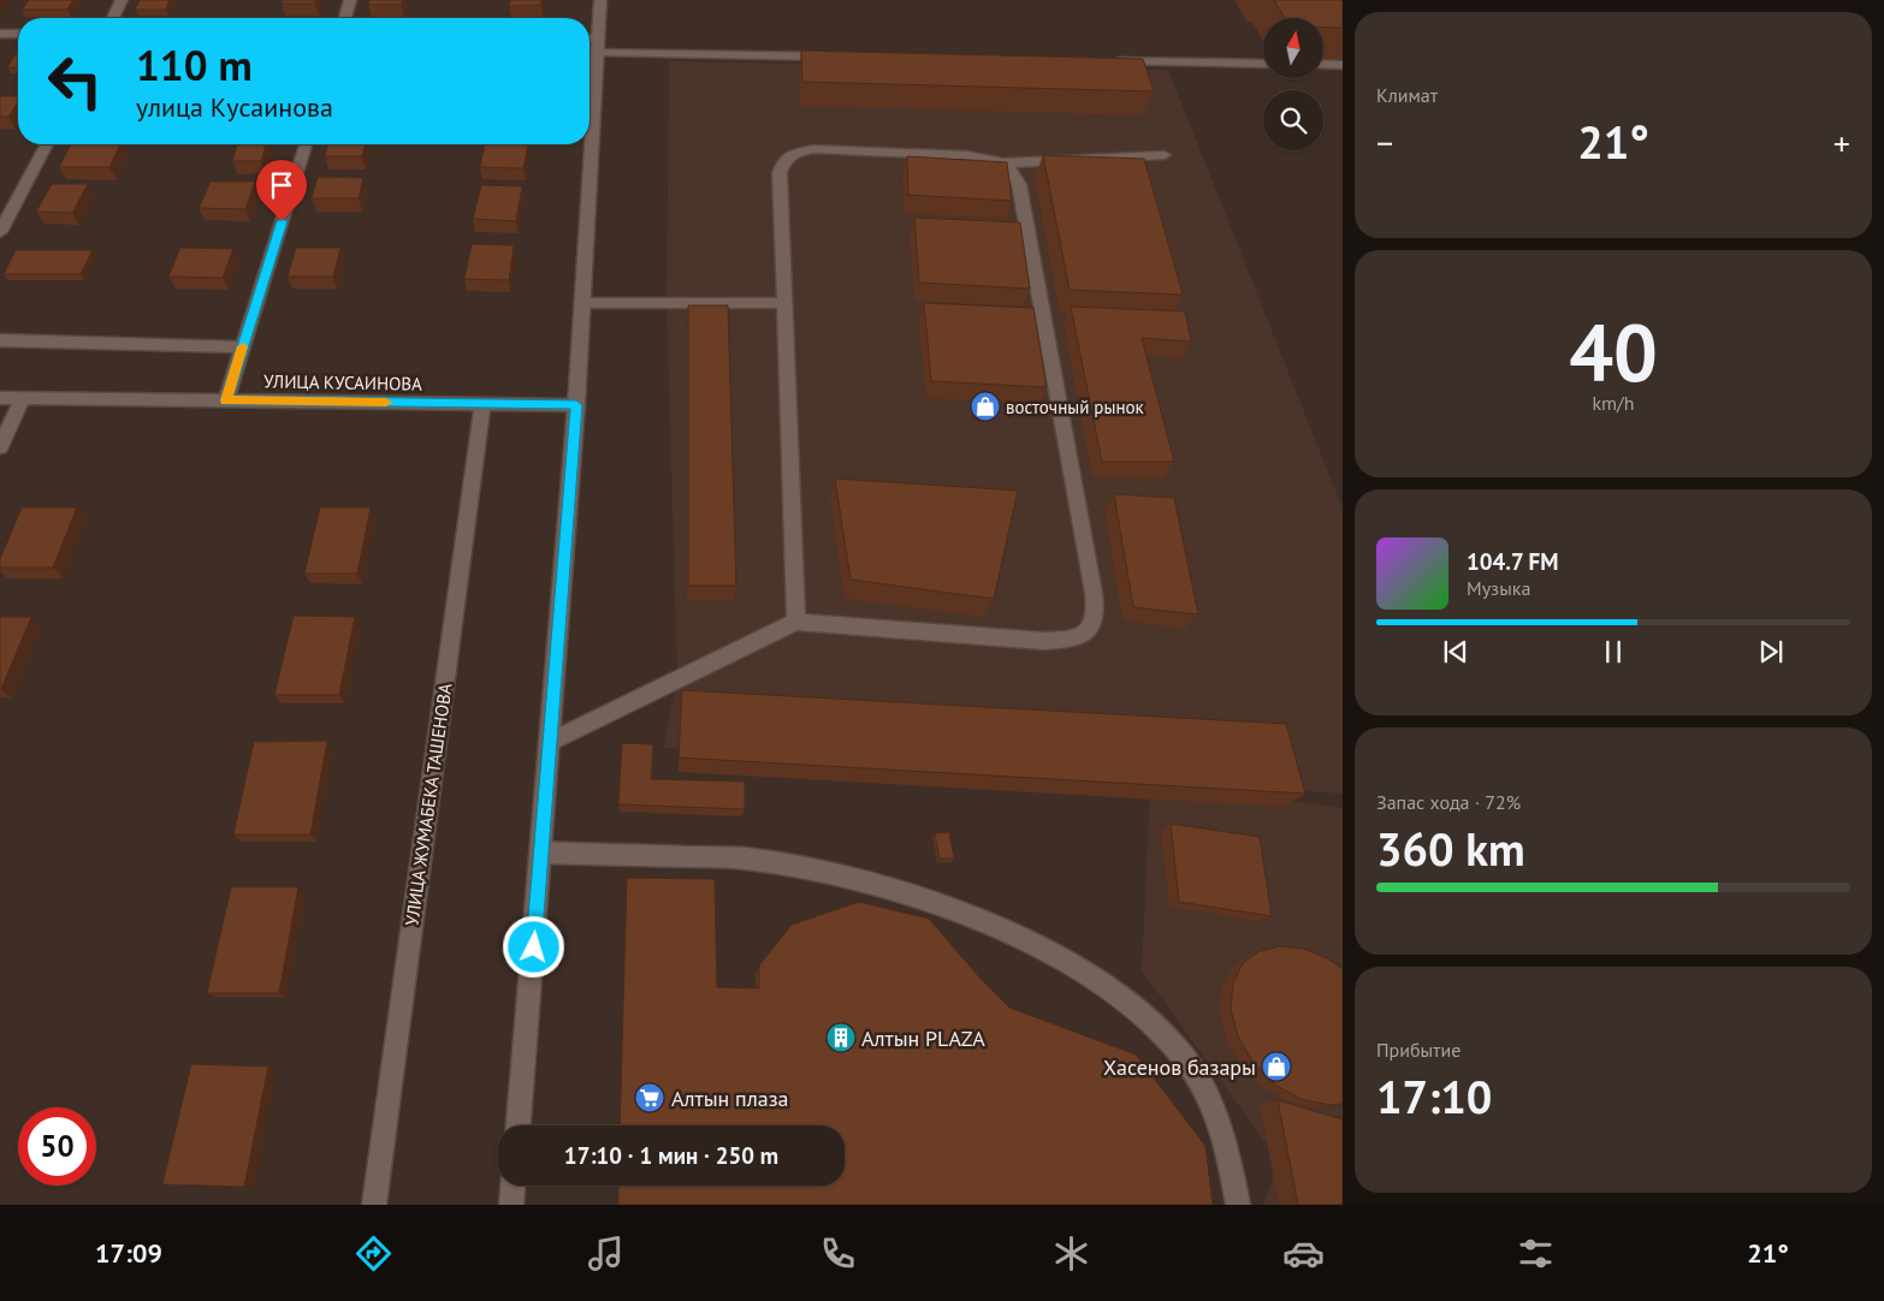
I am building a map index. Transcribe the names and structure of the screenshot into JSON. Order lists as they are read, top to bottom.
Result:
{
  "streets": {
    "street": ["УЛИЦА КУСАИНОВА", "УЛИЦА ЖУМАБЕКА ТАШЕНОВА"]
  },
  "crossings": [
    ["УЛИЦА КУСАИНОВА", "УЛИЦА ЖУМАБЕКА ТАШЕНОВА"]
  ],
  "places": {
    "shop": ["восточный рынок", "Хасенов базары"],
    "building": ["Алтын PLAZA"],
    "supermarket": ["Алтын плаза"]
  },
  "north": "top",
  "page": {
    "tile": [
      "Климат",
      ["40", "km/h"],
      ["Запас хода · 72%", "360 km"],
      ["Прибытие", "17:10"]
    ],
    "turn": ["110 m", "улица Кусаинова"],
    "heat": ["−", "21°", "+"],
    "song": ["104.7 FM", "Музыка"],
    "limit": "50",
    "trip": "17:10 · 1 мин · 250 m",
    "tabs": ["17:09", "21°"]
  }
}
